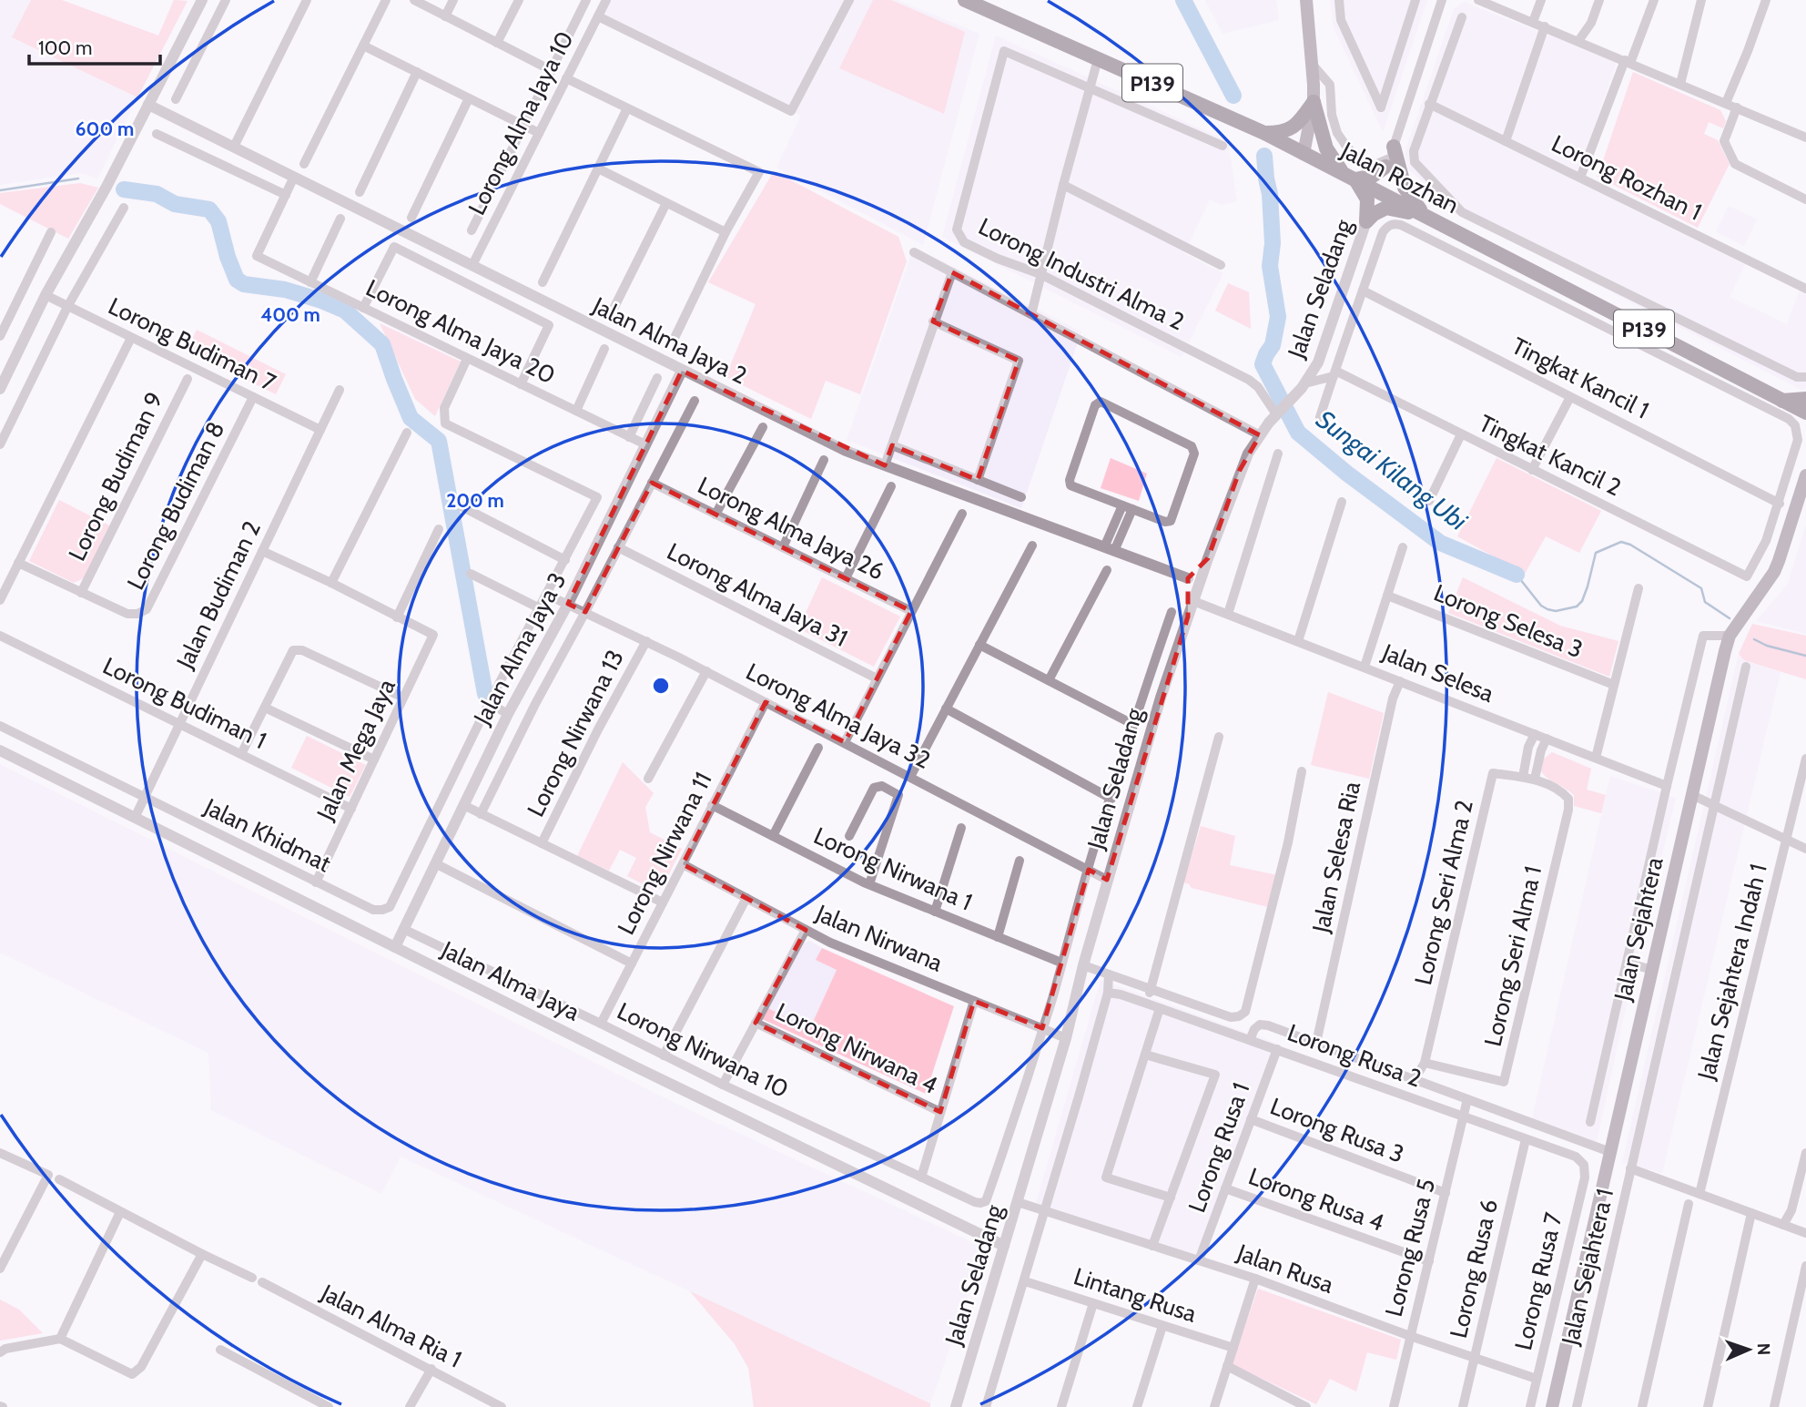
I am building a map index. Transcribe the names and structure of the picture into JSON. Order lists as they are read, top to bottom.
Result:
{
  "streets": {
    "main road": ["P139", "Jalan Rozhan", "Jalan Sejahtera"],
    "street": [
      "Lorong Alma Jaya 10",
      "Lorong Rozhan 1",
      "Lorong Industri Alma 2",
      "Jalan Seladang",
      "Lorong Alma Jaya 20",
      "Jalan Alma Jaya 2",
      "Lorong Budiman 7",
      "Tingkat Kancil 1",
      "Tingkat Kancil 2",
      "Lorong Budiman 9",
      "Lorong Budiman 8",
      "Lorong Alma Jaya 26",
      "Jalan Budiman 2",
      "Lorong Alma Jaya 31",
      "Lorong Selesa 3",
      "Jalan Alma Jaya 3",
      "Jalan Selesa",
      "Lorong Budiman 1",
      "Lorong Alma Jaya 32",
      "Lorong Nirwana 13",
      "Jalan Mega Jaya",
      "Jalan Khidmat",
      "Lorong Nirwana 11",
      "Jalan Selesa Ria",
      "Lorong Nirwana 1",
      "Lorong Seri Alma 2",
      "Jalan Nirwana",
      "Lorong Seri Alma 1",
      "Jalan Sejahtera Indah 1",
      "Jalan Alma Jaya",
      "Lorong Nirwana 4",
      "Lorong Nirwana 10",
      "Lorong Rusa 2",
      "Lorong Rusa 3",
      "Lorong Rusa 1",
      "Lorong Rusa 4",
      "Lorong Rusa 5",
      "Jalan Sejahtera 1",
      "Jalan Rusa",
      "Lorong Rusa 6",
      "Lorong Rusa 7",
      "Lintang Rusa",
      "Jalan Alma Ria 1"
    ]
  },
  "crossings": [
    ["Lorong Alma Jaya 10", "Jalan Alma Jaya 2"],
    ["Jalan Rozhan", "Lorong Rozhan 1"],
    ["Jalan Rozhan", "Jalan Seladang"],
    ["Jalan Rozhan", "Tingkat Kancil 1"],
    ["Jalan Rozhan", "Tingkat Kancil 2"],
    ["Lorong Industri Alma 2", "Jalan Seladang"],
    ["Jalan Seladang", "Jalan Selesa"],
    ["Jalan Seladang", "Lorong Alma Jaya 32"],
    ["Jalan Seladang", "Lorong Nirwana 1"],
    ["Jalan Seladang", "Jalan Nirwana"],
    ["Jalan Seladang", "Jalan Alma Jaya"],
    ["Jalan Seladang", "Lorong Nirwana 10"],
    ["Jalan Seladang", "Jalan Rusa"],
    ["Lorong Alma Jaya 20", "Jalan Alma Jaya 3"],
    ["Jalan Alma Jaya 2", "Jalan Alma Jaya 3"],
    ["Lorong Budiman 7", "Lorong Budiman 8"],
    ["Lorong Budiman 7", "Jalan Budiman 2"],
    ["Lorong Budiman 9", "Lorong Budiman 8"],
    ["Lorong Alma Jaya 26", "Jalan Alma Jaya 3"],
    ["Jalan Budiman 2", "Lorong Budiman 1"],
    ["Jalan Budiman 2", "Jalan Khidmat"],
    ["Jalan Budiman 2", "Jalan Alma Jaya"],
    ["Lorong Alma Jaya 31", "Jalan Alma Jaya 3"],
    ["Jalan Alma Jaya 3", "Lorong Alma Jaya 32"],
    ["Jalan Alma Jaya 3", "Jalan Khidmat"],
    ["Jalan Alma Jaya 3", "Jalan Alma Jaya"],
    ["Jalan Alma Jaya 3", "Lorong Nirwana 10"],
    ["Jalan Selesa", "Jalan Selesa Ria"],
    ["Lorong Budiman 1", "Jalan Mega Jaya"],
    ["Lorong Alma Jaya 32", "Lorong Nirwana 13"],
    ["Lorong Alma Jaya 32", "Lorong Nirwana 11"],
    ["Jalan Mega Jaya", "Jalan Khidmat"],
    ["Lorong Nirwana 11", "Lorong Nirwana 1"],
    ["Lorong Nirwana 11", "Jalan Nirwana"],
    ["Lorong Nirwana 11", "Lorong Nirwana 10"],
    ["Lorong Seri Alma 2", "Lorong Seri Alma 1"],
    ["Jalan Sejahtera Indah 1", "Jalan Sejahtera 1"],
    ["Lorong Rusa 2", "Lorong Rusa 1"],
    ["Lorong Rusa 2", "Lorong Rusa 5"],
    ["Lorong Rusa 2", "Lorong Rusa 6"],
    ["Lorong Rusa 2", "Lorong Rusa 7"],
    ["Lorong Rusa 3", "Lorong Rusa 1"],
    ["Lorong Rusa 3", "Lorong Rusa 5"],
    ["Lorong Rusa 1", "Lorong Rusa 4"],
    ["Lorong Rusa 1", "Jalan Rusa"],
    ["Lorong Rusa 4", "Lorong Rusa 5"],
    ["Lorong Rusa 5", "Jalan Rusa"],
    ["Jalan Rusa", "Lorong Rusa 6"],
    ["Jalan Rusa", "Lorong Rusa 7"]
  ],
  "water": ["Sungai Kilang Ubi"],
  "scale_bar": "100 m",
  "north": "right",
  "rings": ["600 m", "400 m", "200 m"]
}
